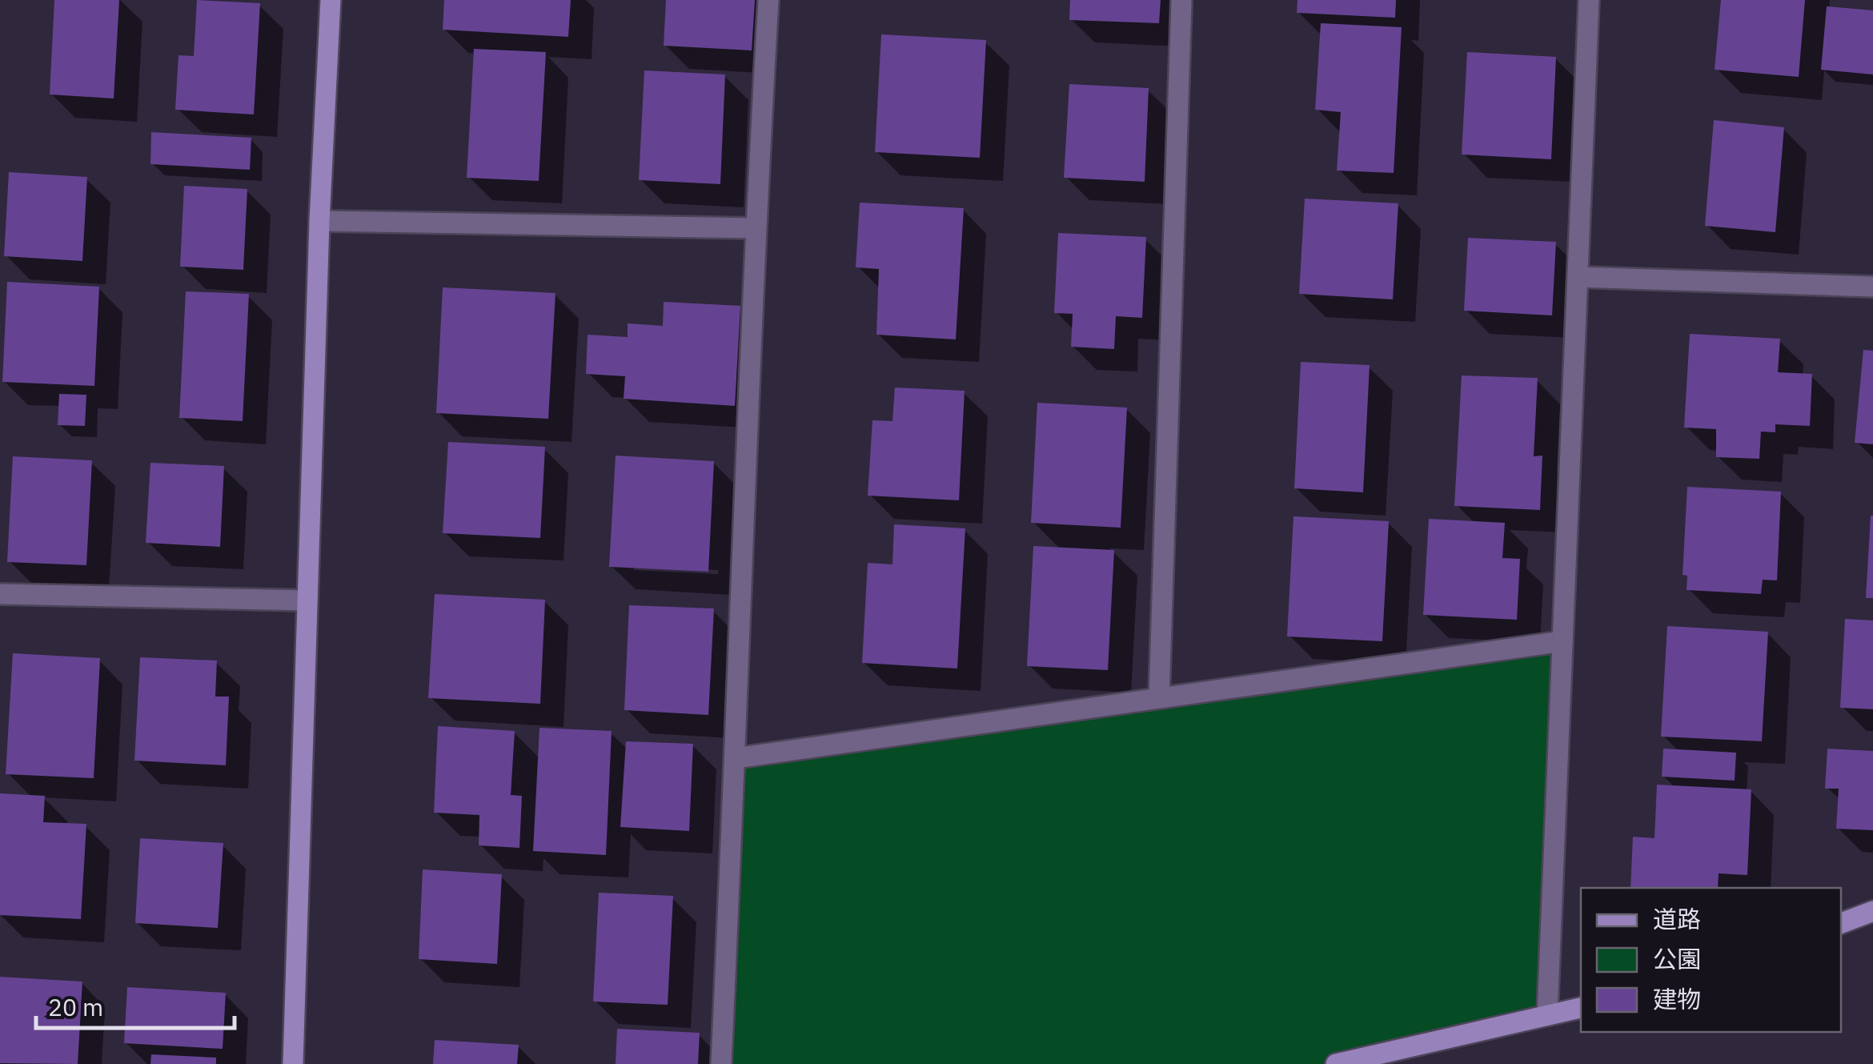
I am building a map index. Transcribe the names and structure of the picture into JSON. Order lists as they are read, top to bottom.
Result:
{
  "legend": ["道路", "公園", "建物"],
  "scale_bar": "20 m"
}
